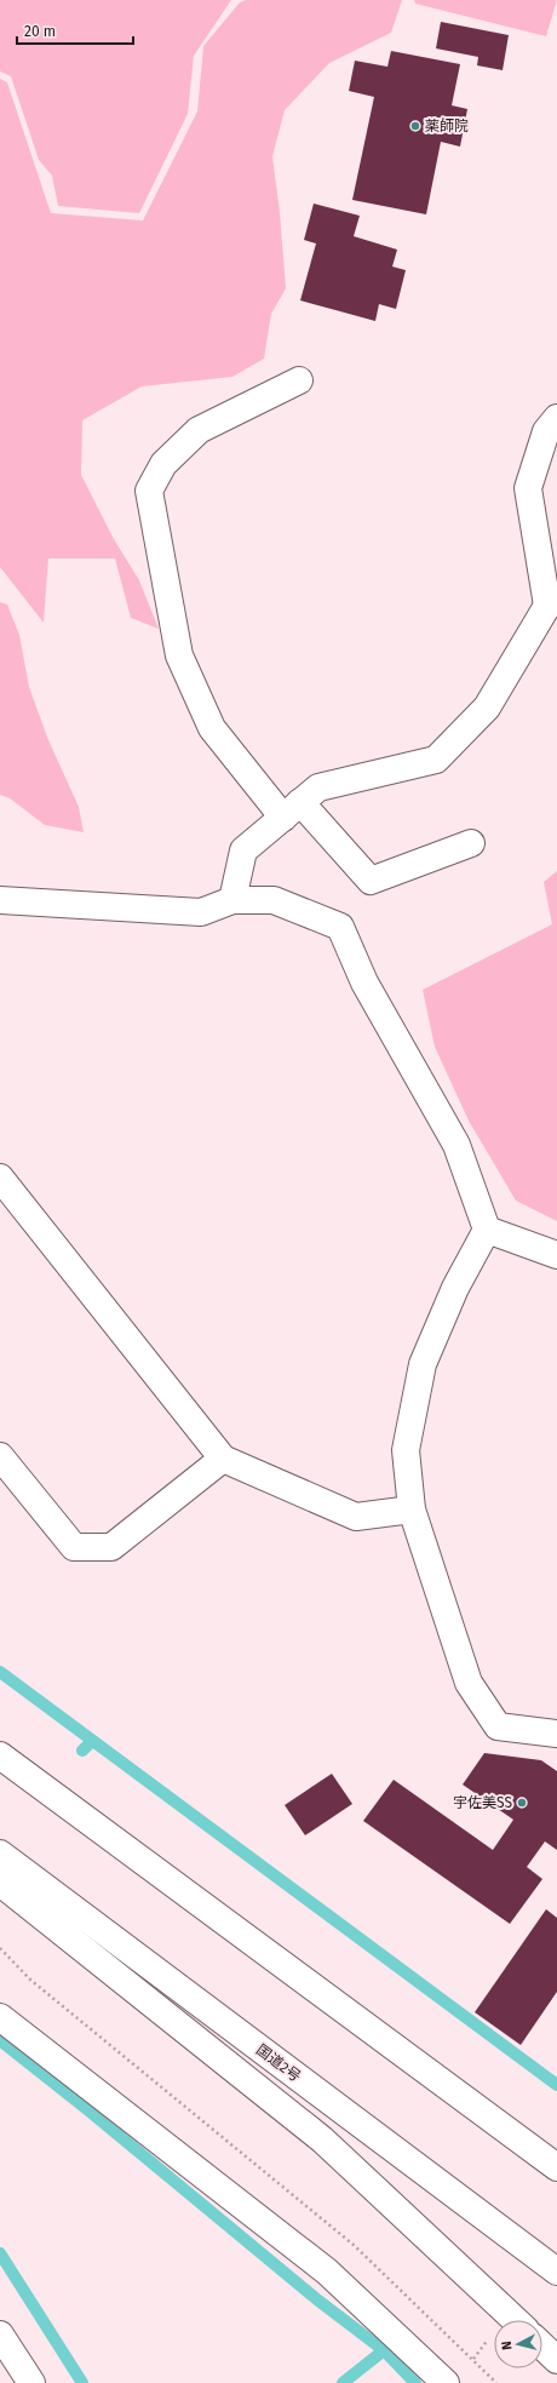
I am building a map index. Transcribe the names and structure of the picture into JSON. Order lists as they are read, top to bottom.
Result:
{
  "streets": {
    "main road": ["国道2号"]
  },
  "places": ["薬師院", "宇佐美SS"],
  "scale_bar": "20 m",
  "north": "left"
}
